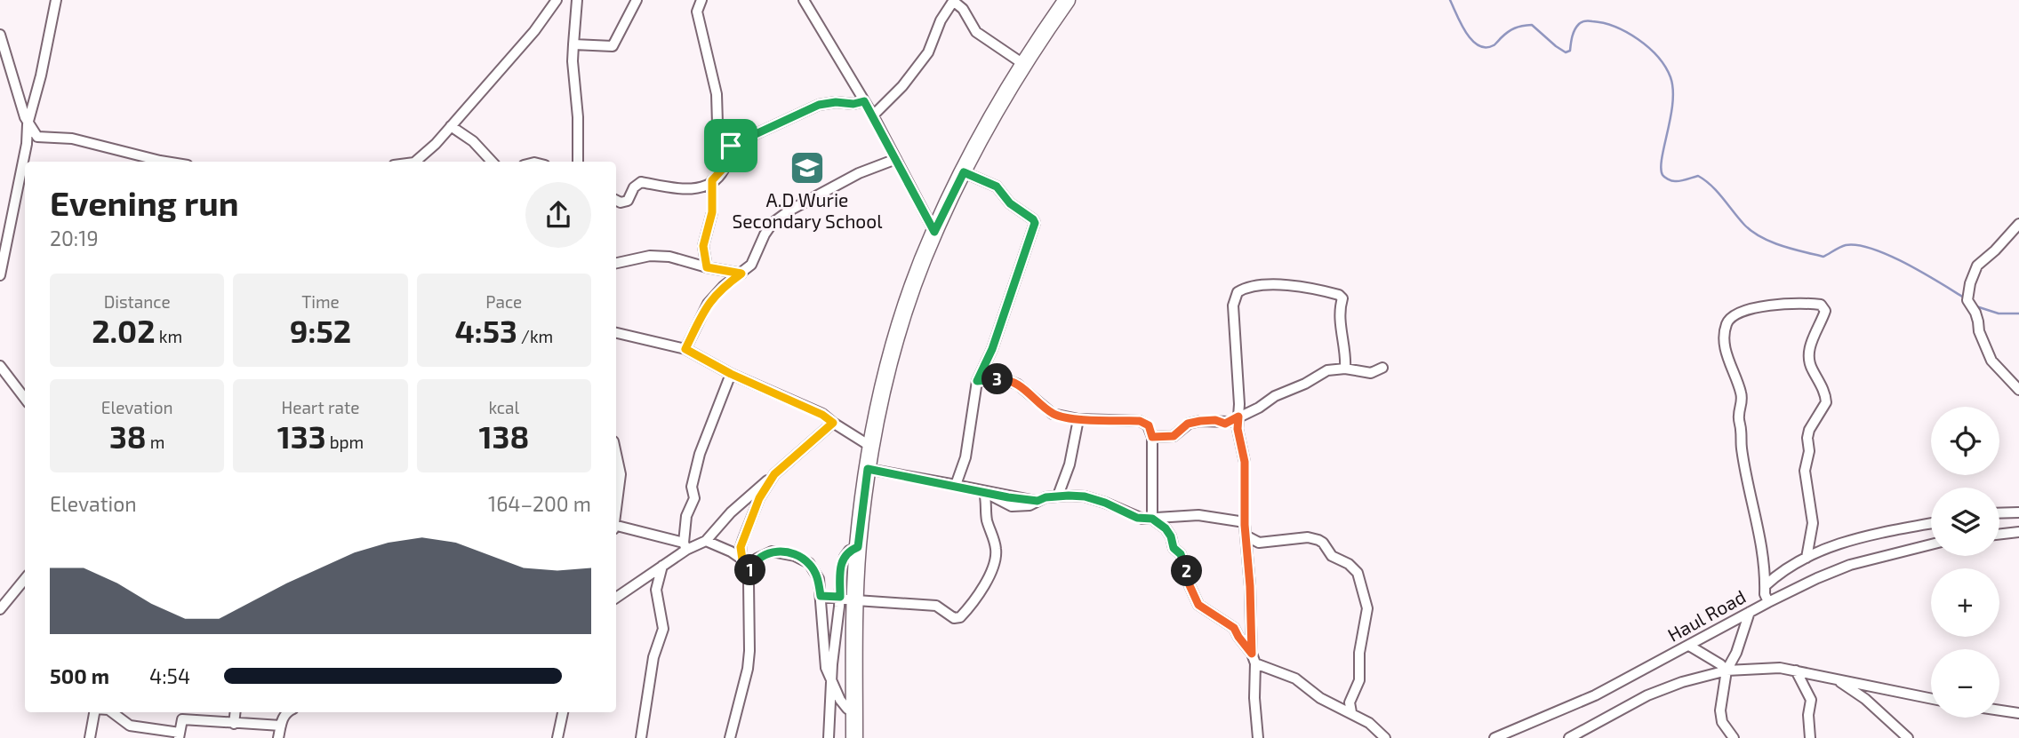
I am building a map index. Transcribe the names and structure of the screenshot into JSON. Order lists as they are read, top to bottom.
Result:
{
  "streets": {
    "street": ["Haul Road"]
  },
  "places": {
    "school or university": ["A.D Wurie Secondary School"]
  },
  "page": {
    "heading": ["Evening run", "20:19"],
    "stats": [
      ["Distance", "2.02 km"],
      ["Time", "9:52"],
      ["Pace", "4:53 /km"],
      ["Elevation", "38 m"],
      ["Heart rate", "133 bpm"],
      ["kcal", "138"]
    ],
    "pins": ["3", "1", "2"],
    "map_buttons": ["+", "−"],
    "chart": ["Elevation", "164–200 m"],
    "list": [
      {
        "name": "500 m",
        "note": "4:54"
      }
    ]
  }
}
